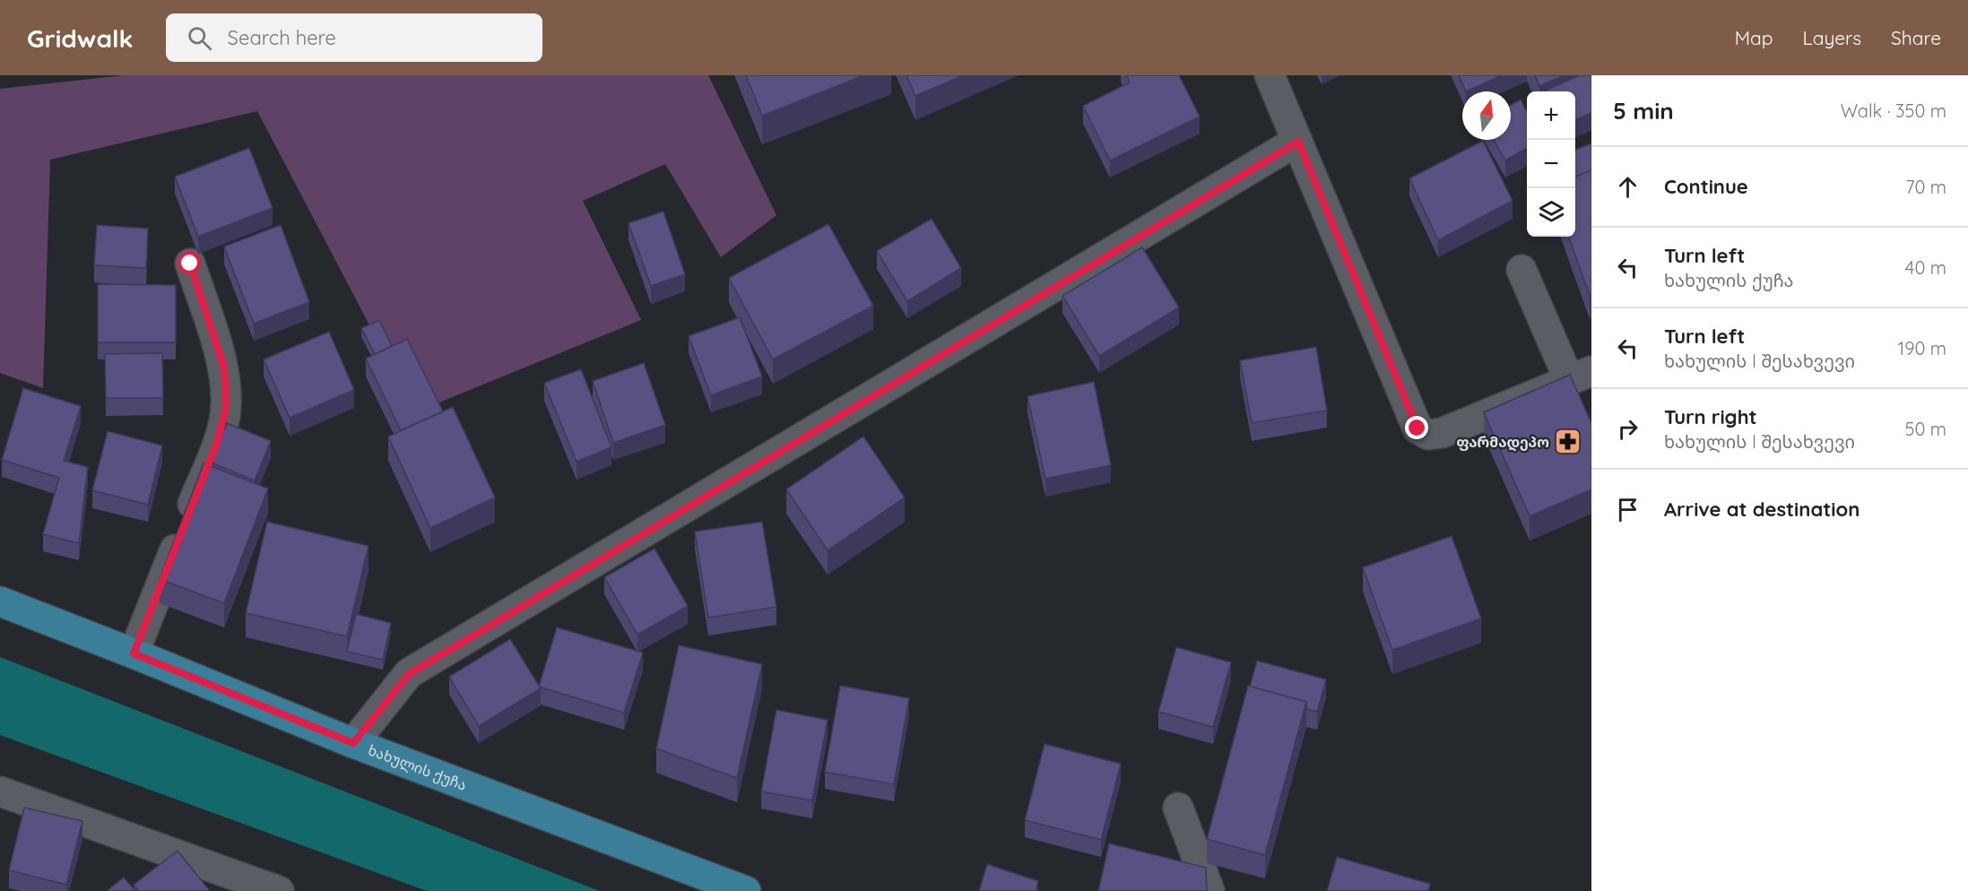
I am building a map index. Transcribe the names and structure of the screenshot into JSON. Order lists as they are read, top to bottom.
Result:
{
  "streets": {
    "main road": ["ხახულის ქუჩა"]
  },
  "places": {
    "pharmacy": ["ფარმადეპო"]
  },
  "north": "top",
  "page": {
    "header": "Gridwalk",
    "search": "Search here",
    "nav": ["Map", "Layers", "Share"],
    "heading": ["5 min", "Walk · 350 m"],
    "map_buttons": ["+", "−"],
    "list": [
      ["Continue", "70 m"],
      ["Turn left", "ხახულის ქუჩა", "40 m"],
      ["Turn left", "ხახულის I შესახვევი", "190 m"],
      ["Turn right", "ხახულის I შესახვევი", "50 m"],
      "Arrive at destination"
    ]
  }
}
